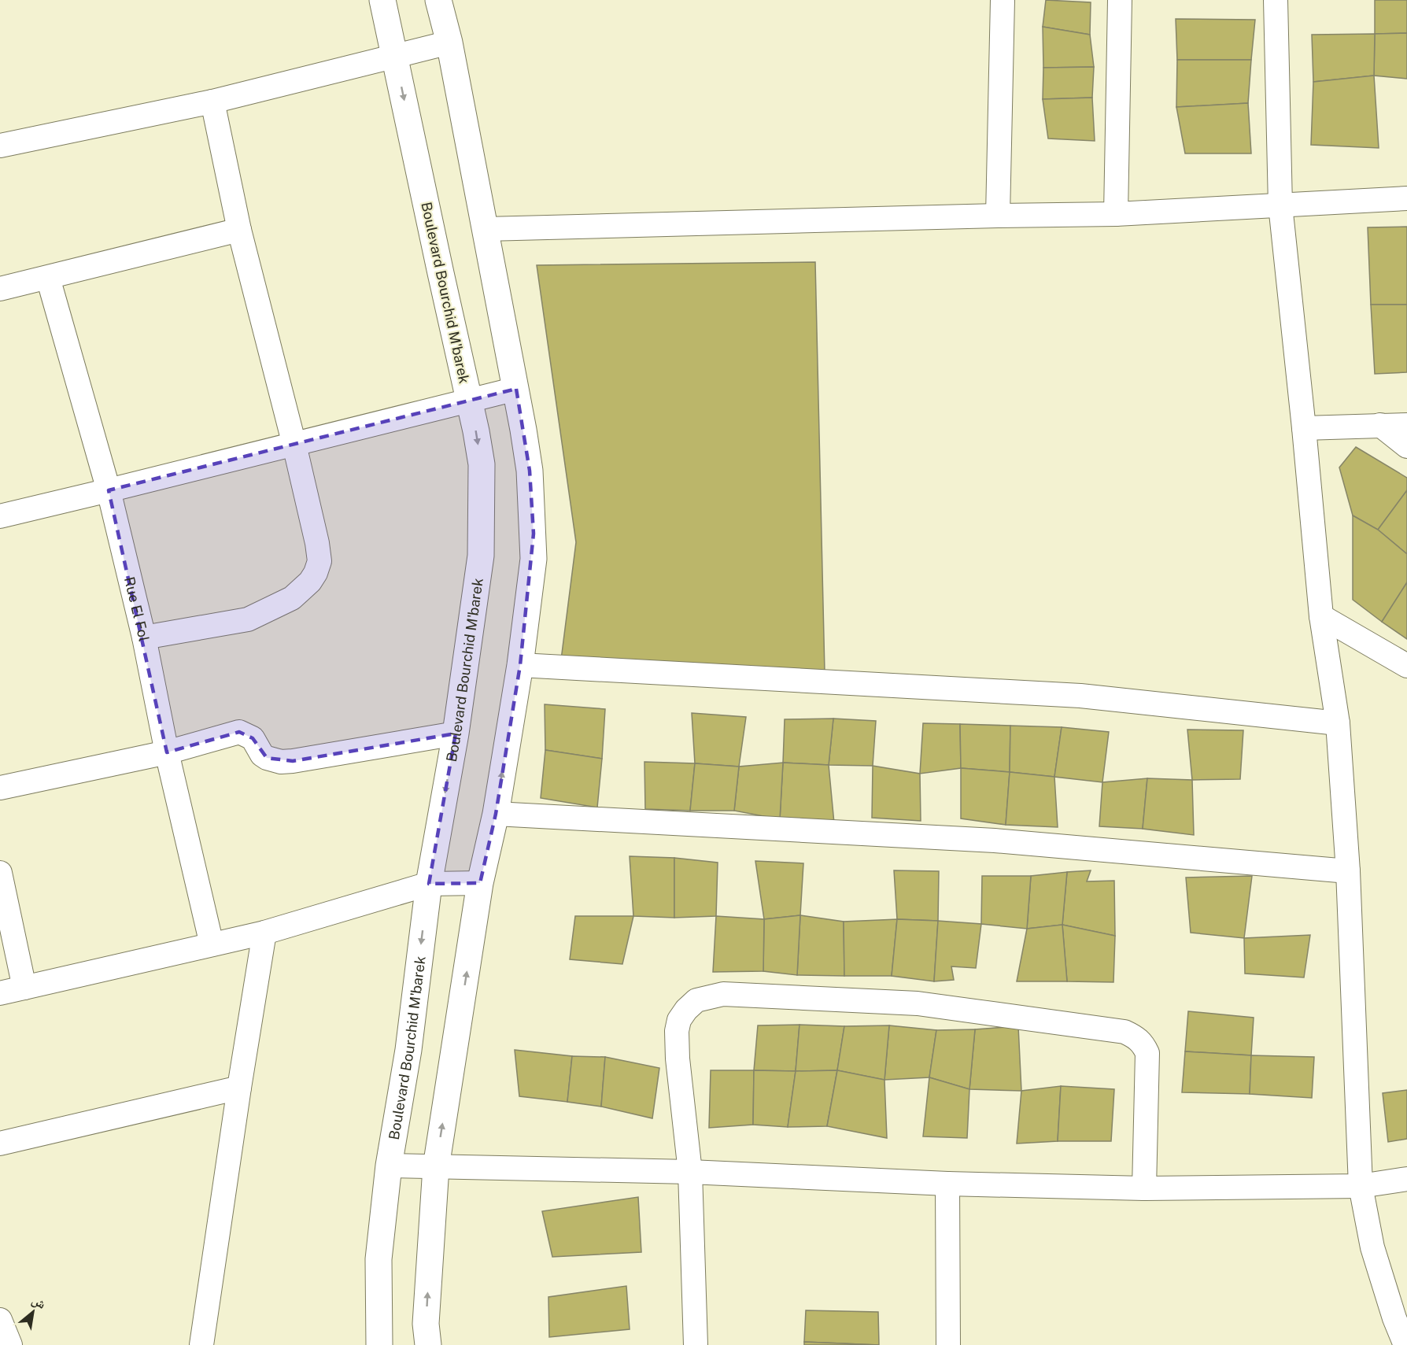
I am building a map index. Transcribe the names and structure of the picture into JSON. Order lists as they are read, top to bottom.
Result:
{
  "streets": {
    "main road": ["Boulevard Bourchid M'barek"],
    "street": ["Rue El Fol"]
  },
  "north": "top right"
}
